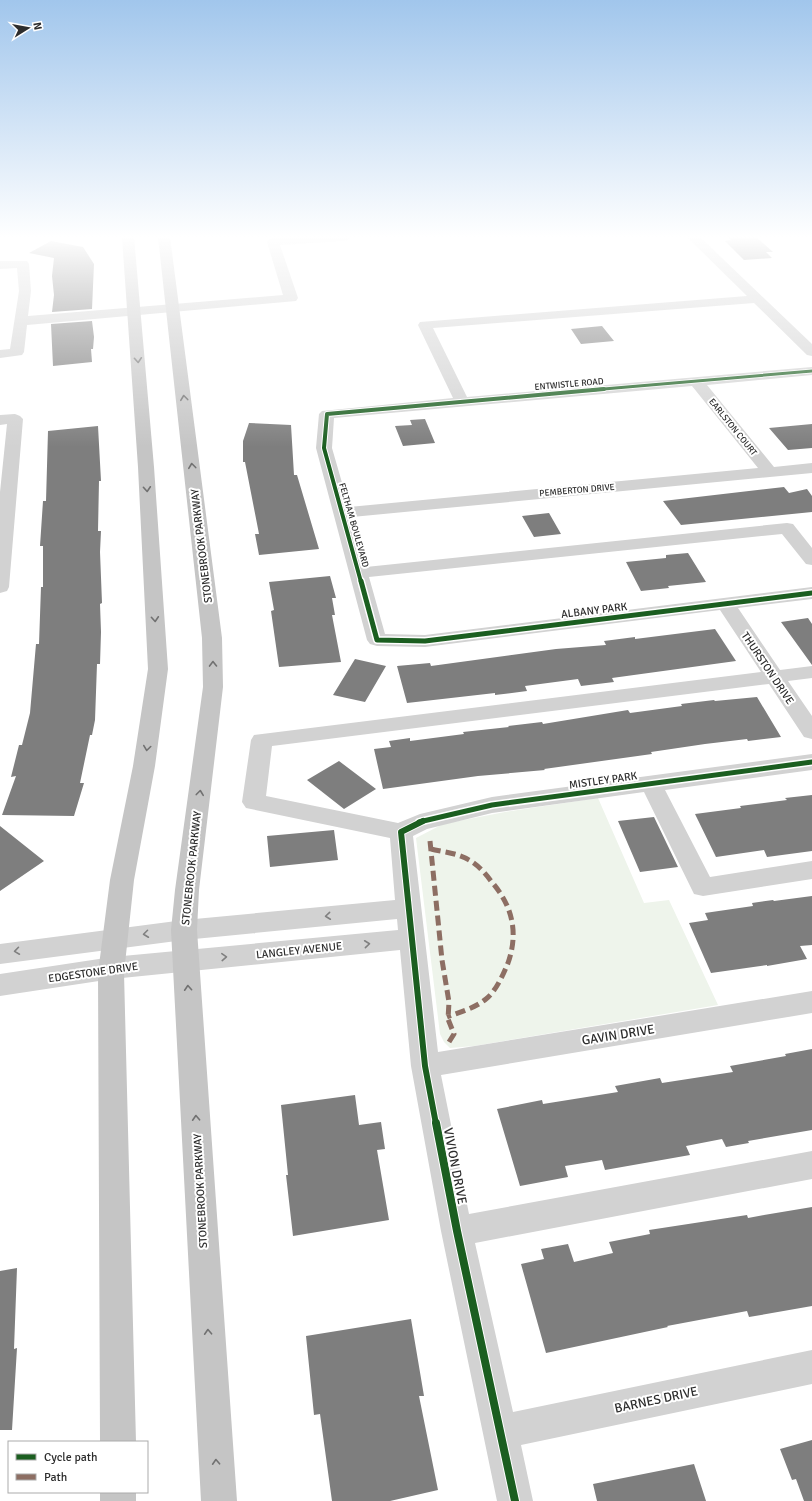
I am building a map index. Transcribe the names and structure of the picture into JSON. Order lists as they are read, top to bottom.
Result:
{
  "streets": {
    "main road": ["STONEBROOK PARKWAY"],
    "street": [
      "ENTWISTLE ROAD",
      "EARLSTON COURT",
      "PEMBERTON DRIVE",
      "FELTHAM BOULEVARD",
      "ALBANY PARK",
      "THURSTON DRIVE",
      "MISTLEY PARK",
      "LANGLEY AVENUE",
      "EDGESTONE DRIVE",
      "GAVIN DRIVE",
      "VIVION DRIVE",
      "BARNES DRIVE"
    ]
  },
  "crossings": [
    ["ENTWISTLE ROAD", "EARLSTON COURT"],
    ["ENTWISTLE ROAD", "FELTHAM BOULEVARD"],
    ["EARLSTON COURT", "PEMBERTON DRIVE"],
    ["PEMBERTON DRIVE", "FELTHAM BOULEVARD"],
    ["FELTHAM BOULEVARD", "ALBANY PARK"],
    ["STONEBROOK PARKWAY", "LANGLEY AVENUE"],
    ["STONEBROOK PARKWAY", "EDGESTONE DRIVE"],
    ["ALBANY PARK", "THURSTON DRIVE"],
    ["MISTLEY PARK", "VIVION DRIVE"],
    ["LANGLEY AVENUE", "EDGESTONE DRIVE"],
    ["LANGLEY AVENUE", "VIVION DRIVE"],
    ["GAVIN DRIVE", "VIVION DRIVE"],
    ["VIVION DRIVE", "BARNES DRIVE"]
  ],
  "legend": ["Cycle path", "Path"],
  "north": "right"
}
